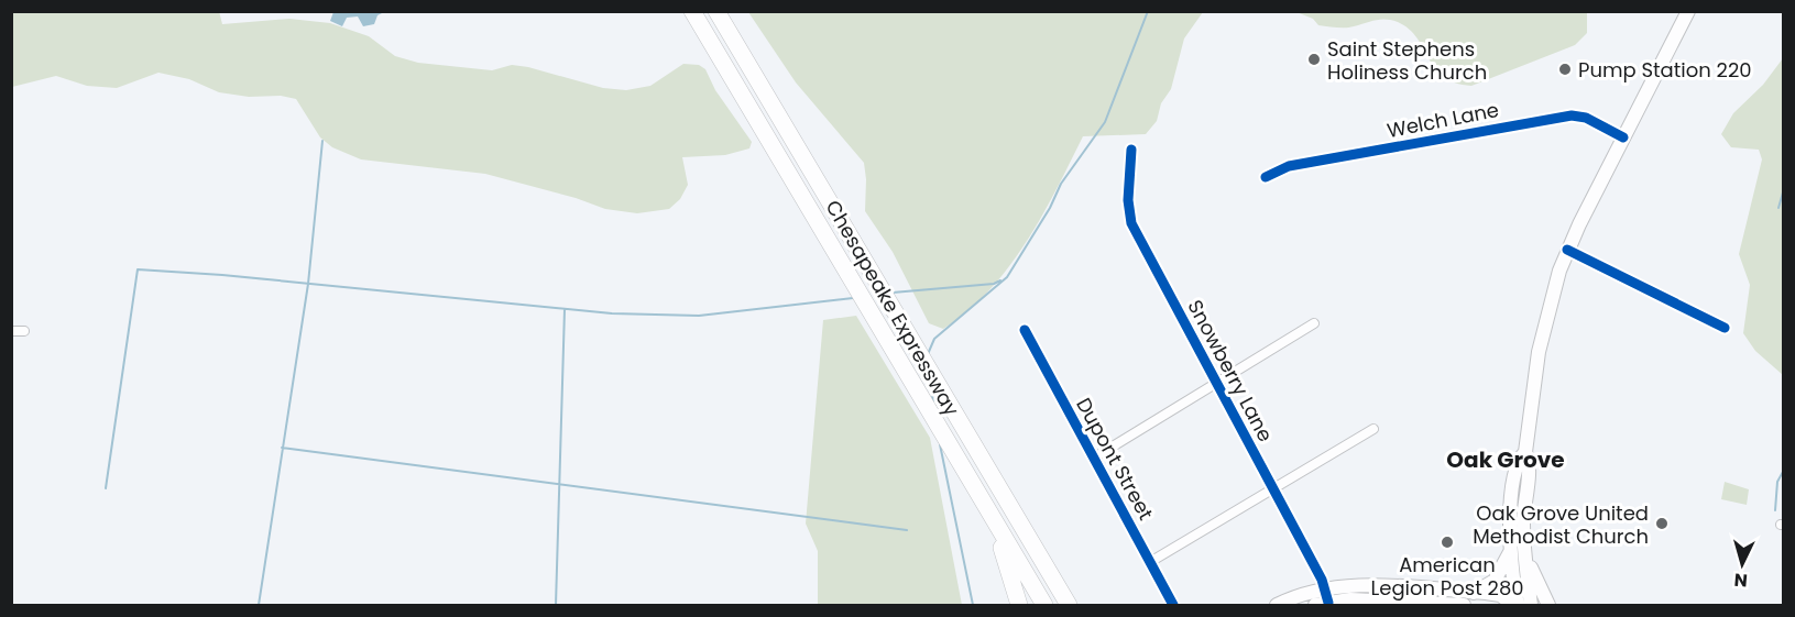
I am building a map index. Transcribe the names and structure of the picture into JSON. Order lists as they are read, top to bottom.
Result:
{
  "streets": {
    "highway": ["Chesapeake Expressway"],
    "street": ["Welch Lane", "Snowberry Lane", "Dupont Street"]
  },
  "districts": ["Oak Grove"],
  "places": [
    "Saint Stephens Holiness Church",
    "Pump Station 220",
    "Oak Grove United Methodist Church",
    "American Legion Post 280"
  ],
  "north": "bottom"
}
